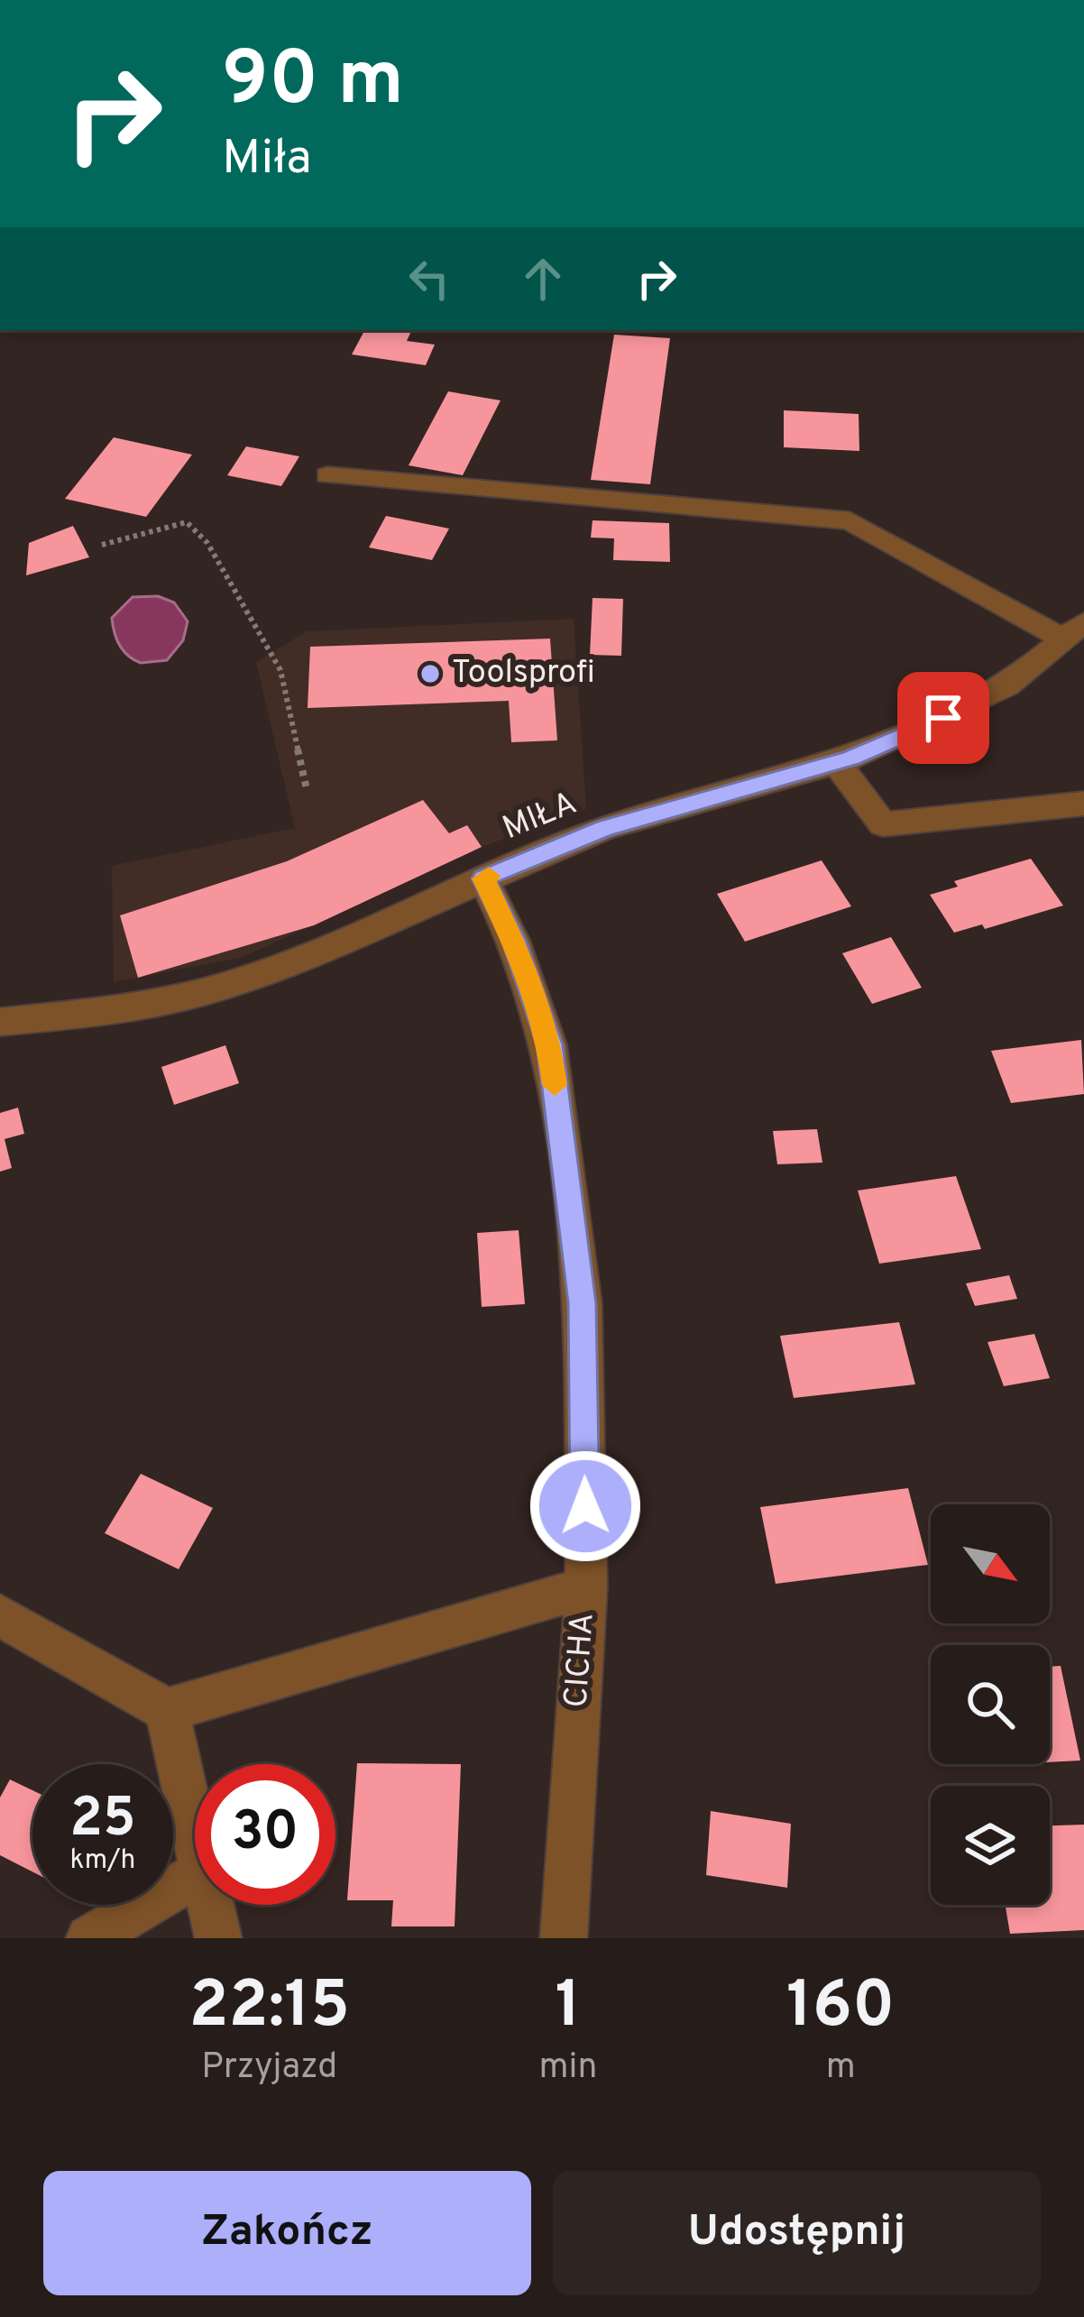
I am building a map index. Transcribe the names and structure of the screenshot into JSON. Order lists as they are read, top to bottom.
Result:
{
  "streets": {
    "street": ["MIŁA", "CICHA"]
  },
  "crossings": [
    ["MIŁA", "CICHA"]
  ],
  "places": ["Toolsprofi"],
  "north": "bottom right",
  "page": {
    "turn": ["90 m", "Miła"],
    "speed": "25 km/h",
    "limit": "30",
    "eta": [
      "22:15",
      "Przyjazd",
      "1",
      "min",
      "160",
      "m"
    ],
    "buttons": ["Zakończ", "Udostępnij"]
  }
}
